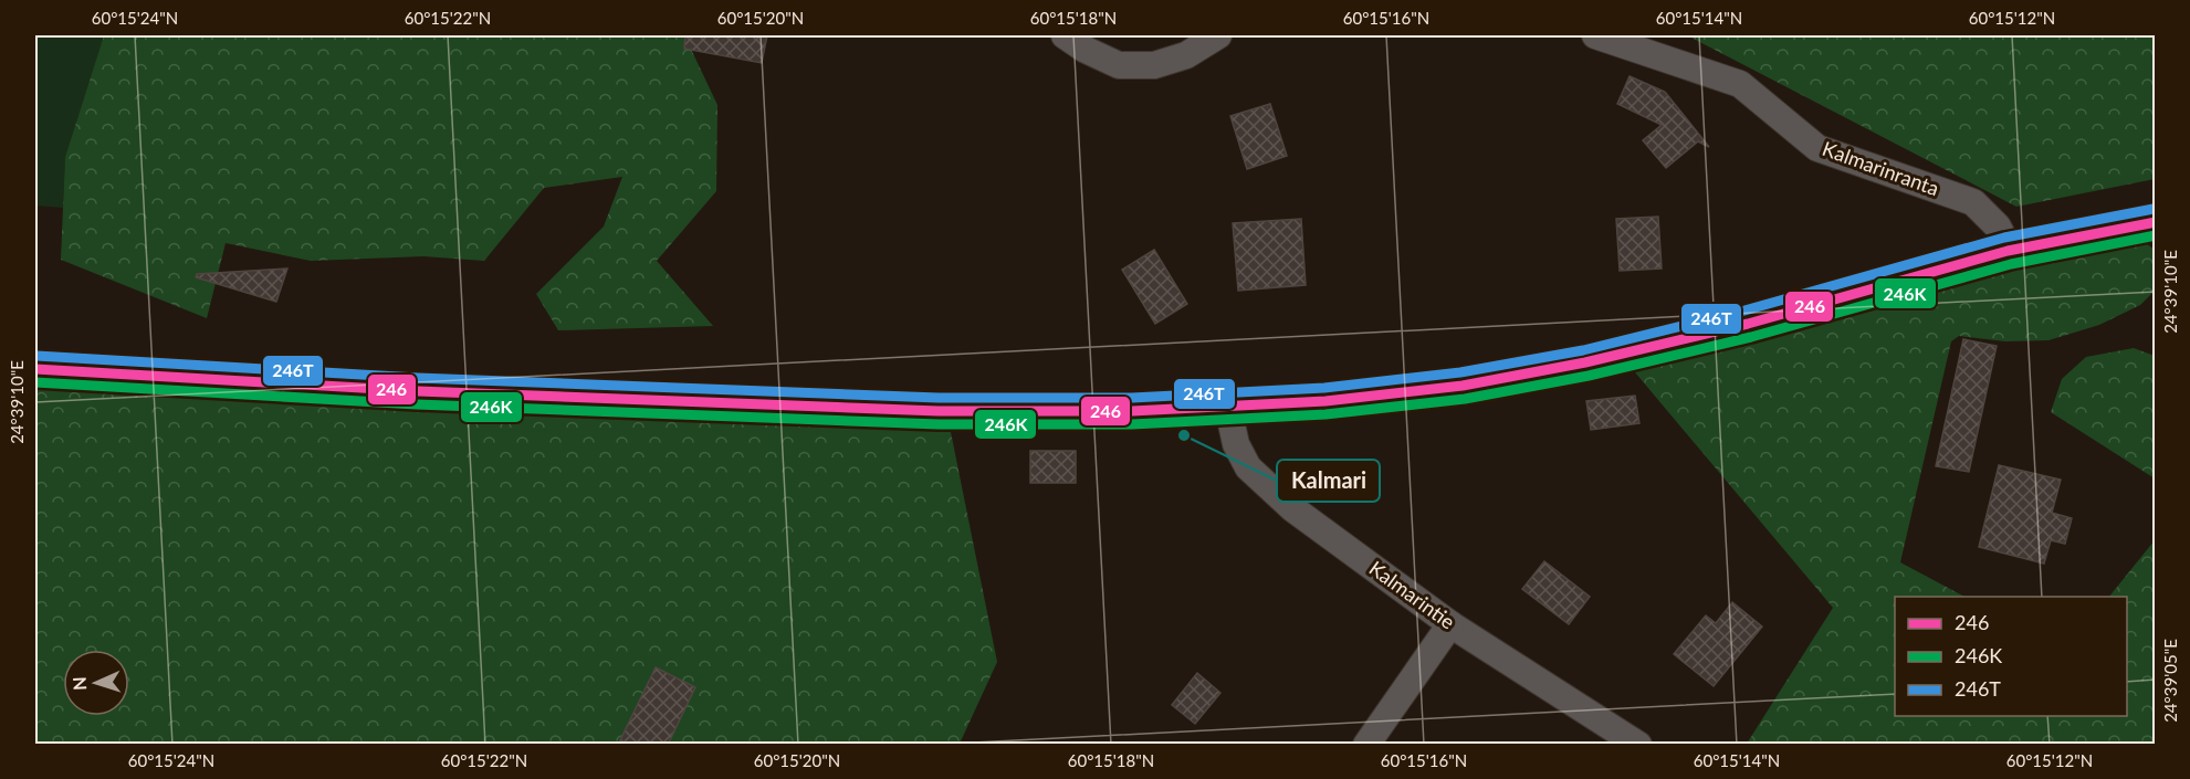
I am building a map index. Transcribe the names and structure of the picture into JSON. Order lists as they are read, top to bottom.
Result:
{
  "streets": {
    "street": ["Kalmarinranta", "Kalmarintie"]
  },
  "places": ["Kalmari"],
  "lines": ["transit line 246T", "transit line 246", "transit line 246K"],
  "legend": ["246", "246K", "246T"],
  "north": "left",
  "coordinates": [
    "60°15'24\"N",
    "60°15'22\"N",
    "60°15'20\"N",
    "60°15'18\"N",
    "60°15'16\"N",
    "60°15'14\"N",
    "60°15'12\"N",
    "24°39'10\"E",
    "24°39'05\"E"
  ]
}
